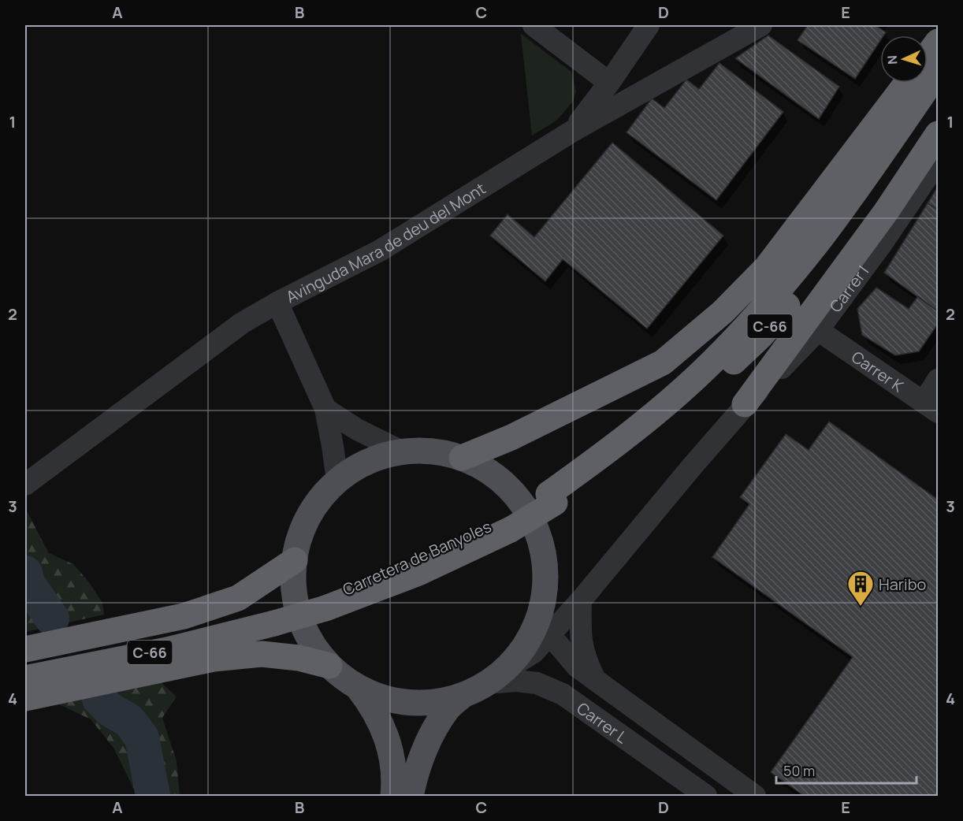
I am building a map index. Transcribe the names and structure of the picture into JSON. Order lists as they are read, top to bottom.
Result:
{
  "streets": {
    "highway": ["C-66", "Carretera de Banyoles"],
    "street": [
      "Avinguda Mara de deu del Mont",
      "Carrer I",
      "Carrer K",
      "Carrer L"
    ]
  },
  "crossings": [
    ["Carrer I", "Carrer K"],
    ["Carrer I", "Carrer L"],
    ["C-66", "Carretera de Banyoles"]
  ],
  "places": {
    "building": ["Haribo"]
  },
  "scale_bar": "50 m",
  "north": "left",
  "grid": {
    "columns": [
      "A",
      "B",
      "C",
      "D",
      "E"
    ],
    "rows": [
      "1",
      "2",
      "3",
      "4"
    ]
  }
}
